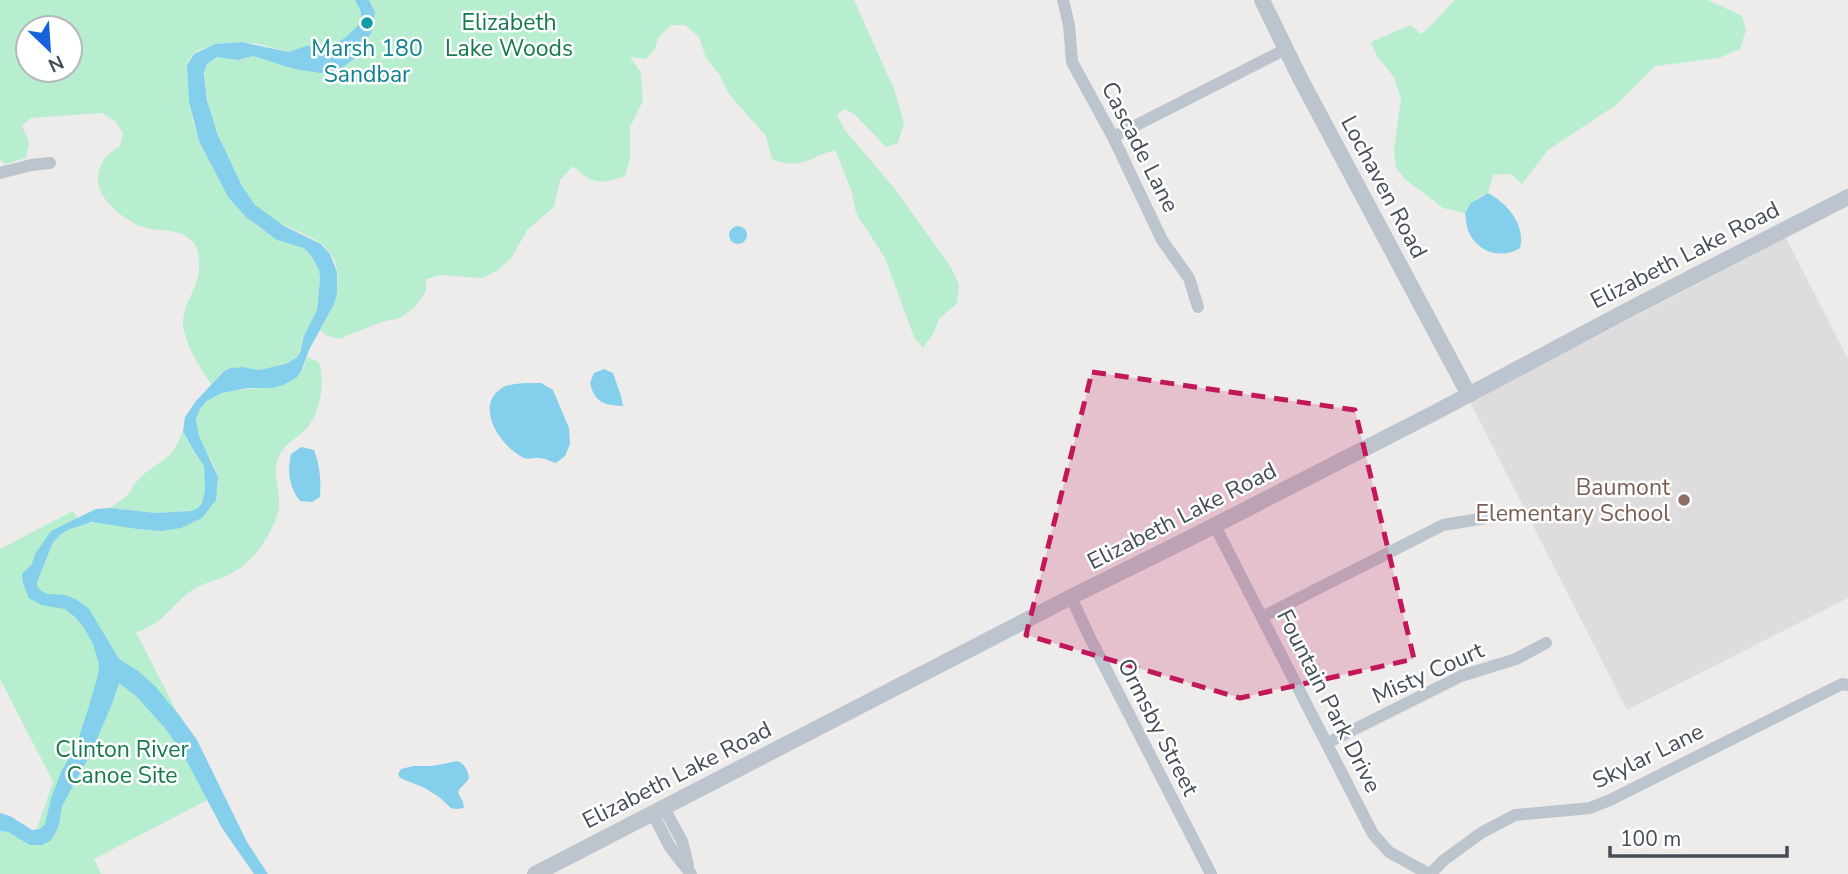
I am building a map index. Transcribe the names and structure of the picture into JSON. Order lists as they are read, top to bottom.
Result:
{
  "streets": {
    "street": [
      "Cascade Lane",
      "Lochaven Road",
      "Elizabeth Lake Road",
      "Misty Court",
      "Fountain Park Drive",
      "Ormsby Street",
      "Skylar Lane"
    ]
  },
  "crossings": [
    ["Lochaven Road", "Elizabeth Lake Road"],
    ["Elizabeth Lake Road", "Fountain Park Drive"],
    ["Elizabeth Lake Road", "Ormsby Street"],
    ["Misty Court", "Fountain Park Drive"],
    ["Fountain Park Drive", "Skylar Lane"]
  ],
  "parks": ["Elizabeth Lake Woods", "Clinton River Canoe Site"],
  "places": ["Marsh 180 Sandbar", "Baumont Elementary School"],
  "scale_bar": "100 m",
  "north": "bottom right"
}
